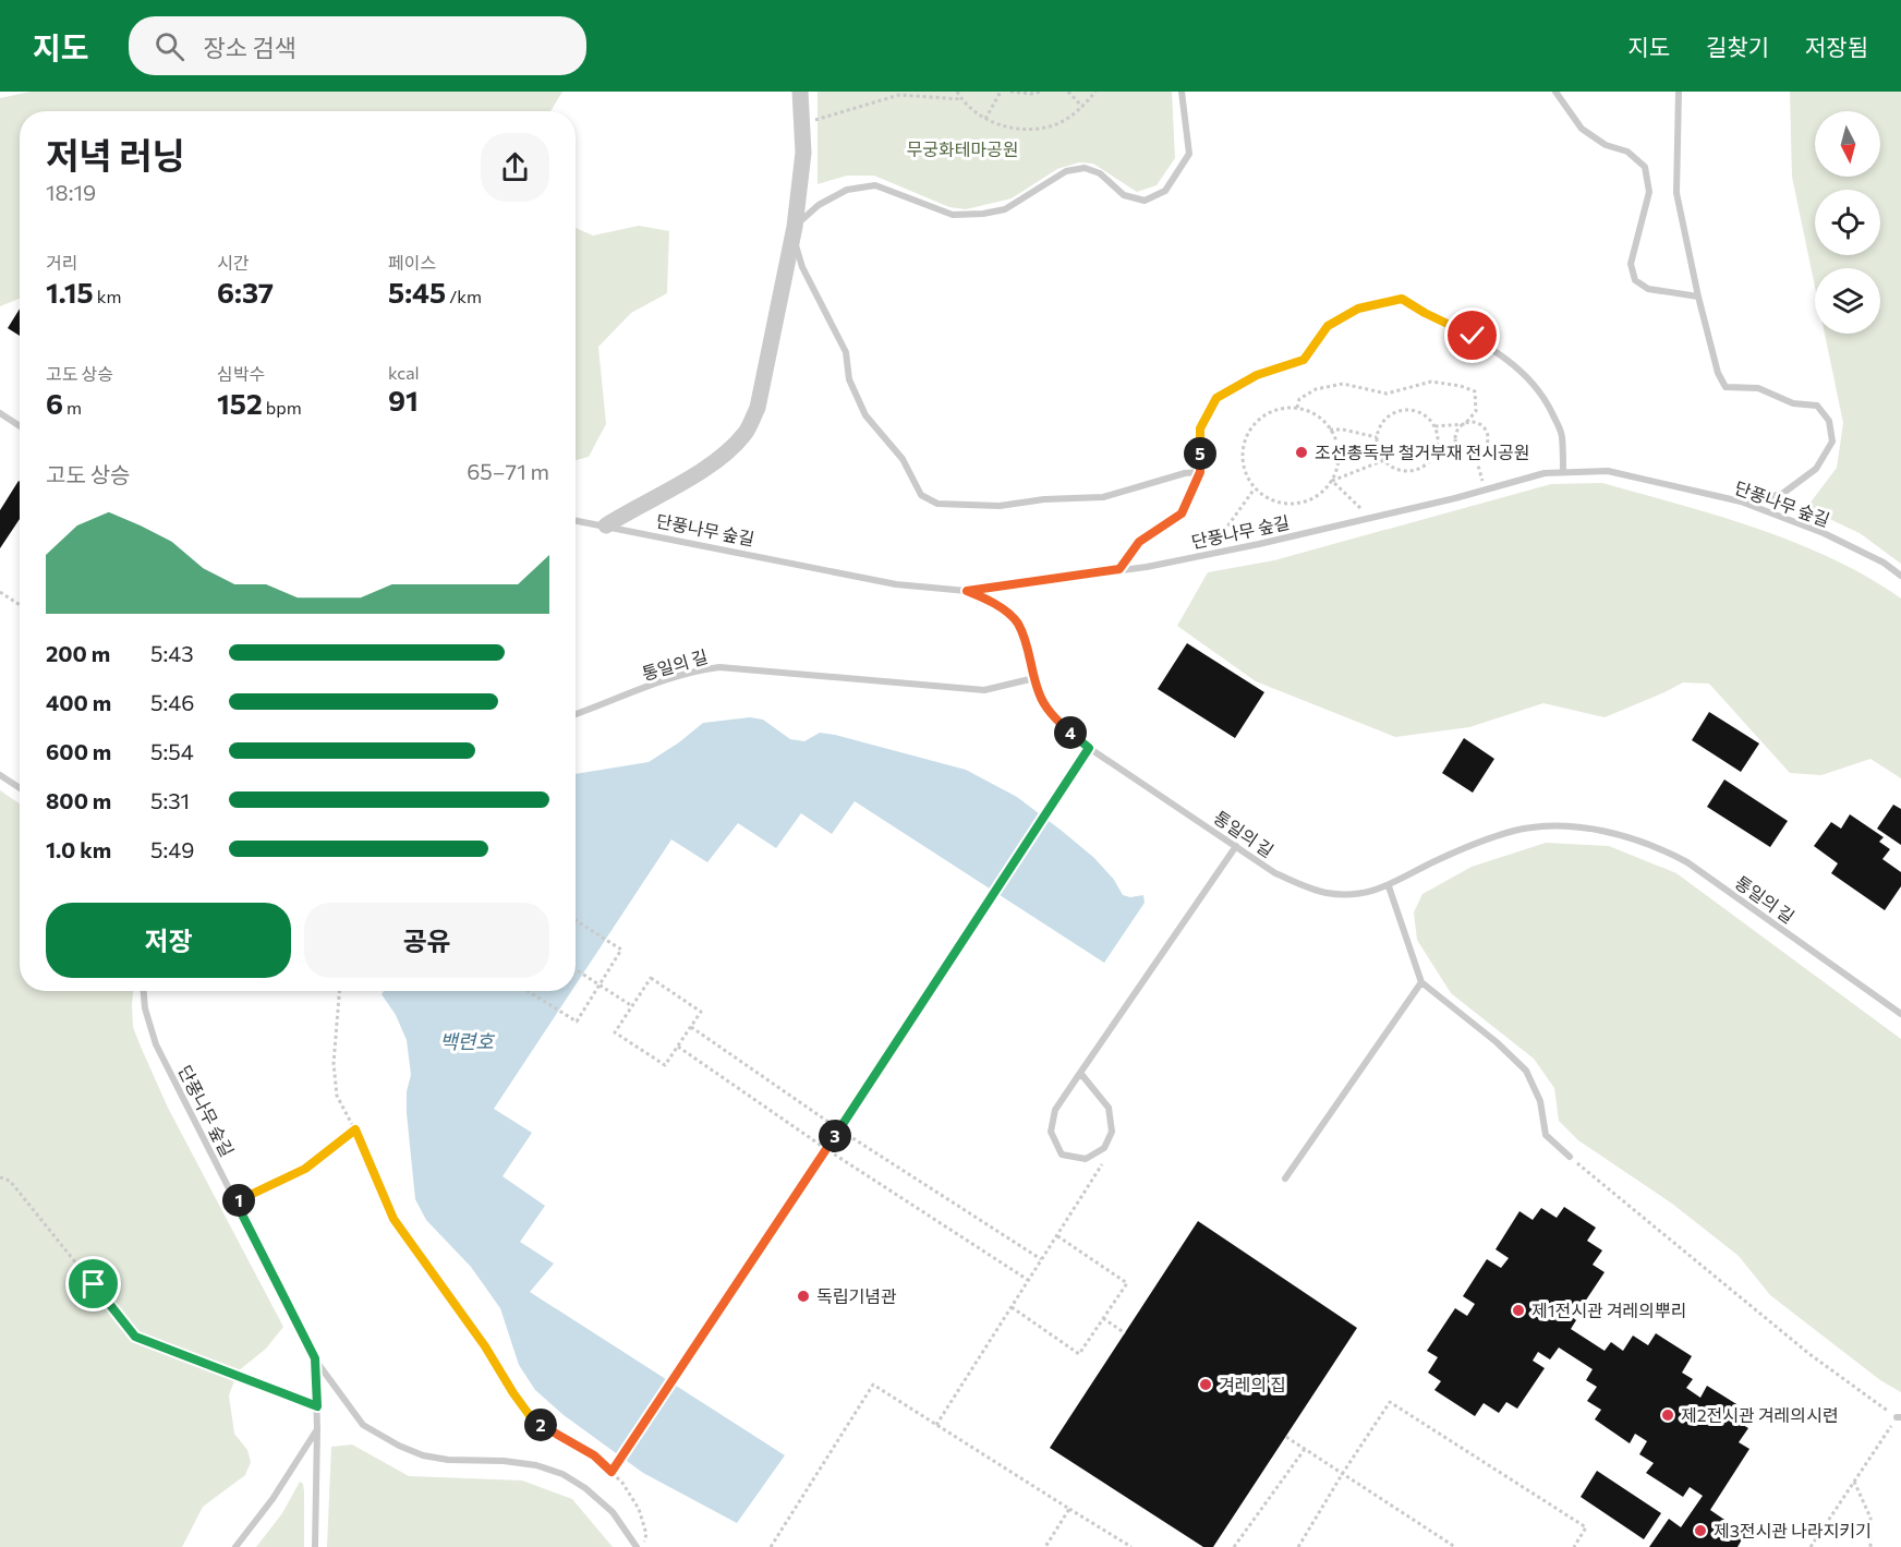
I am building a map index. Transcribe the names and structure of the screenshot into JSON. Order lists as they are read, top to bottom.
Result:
{
  "streets": {
    "lane": ["단풍나무 숲길", "통일의 길"]
  },
  "water": ["백련호"],
  "parks": ["무궁화테마공원"],
  "places": [
    "조선총독부 철거부재 전시공원",
    "독립기념관",
    "제1전시관 겨레의뿌리",
    "겨레의 집",
    "제2전시관 겨레의시련",
    "제3전시관 나라지키기"
  ],
  "north": "bottom",
  "page": {
    "header": "지도",
    "search": "장소 검색",
    "nav": ["지도", "길찾기", "저장됨"],
    "heading": ["저녁 러닝", "18:19"],
    "stats": [
      ["거리", "1.15 km"],
      ["시간", "6:37"],
      ["페이스", "5:45 /km"],
      ["고도 상승", "6 m"],
      ["심박수", "152 bpm"],
      ["kcal", "91"]
    ],
    "pins": [
      "5",
      "4",
      "3",
      "1",
      "2"
    ],
    "chart": ["고도 상승", "65–71 m"],
    "list": [
      {
        "name": "200 m",
        "note": "5:43"
      },
      {
        "name": "400 m",
        "note": "5:46"
      },
      {
        "name": "600 m",
        "note": "5:54"
      },
      {
        "name": "800 m",
        "note": "5:31"
      },
      {
        "name": "1.0 km",
        "note": "5:49"
      }
    ],
    "buttons": ["저장", "공유"]
  }
}
